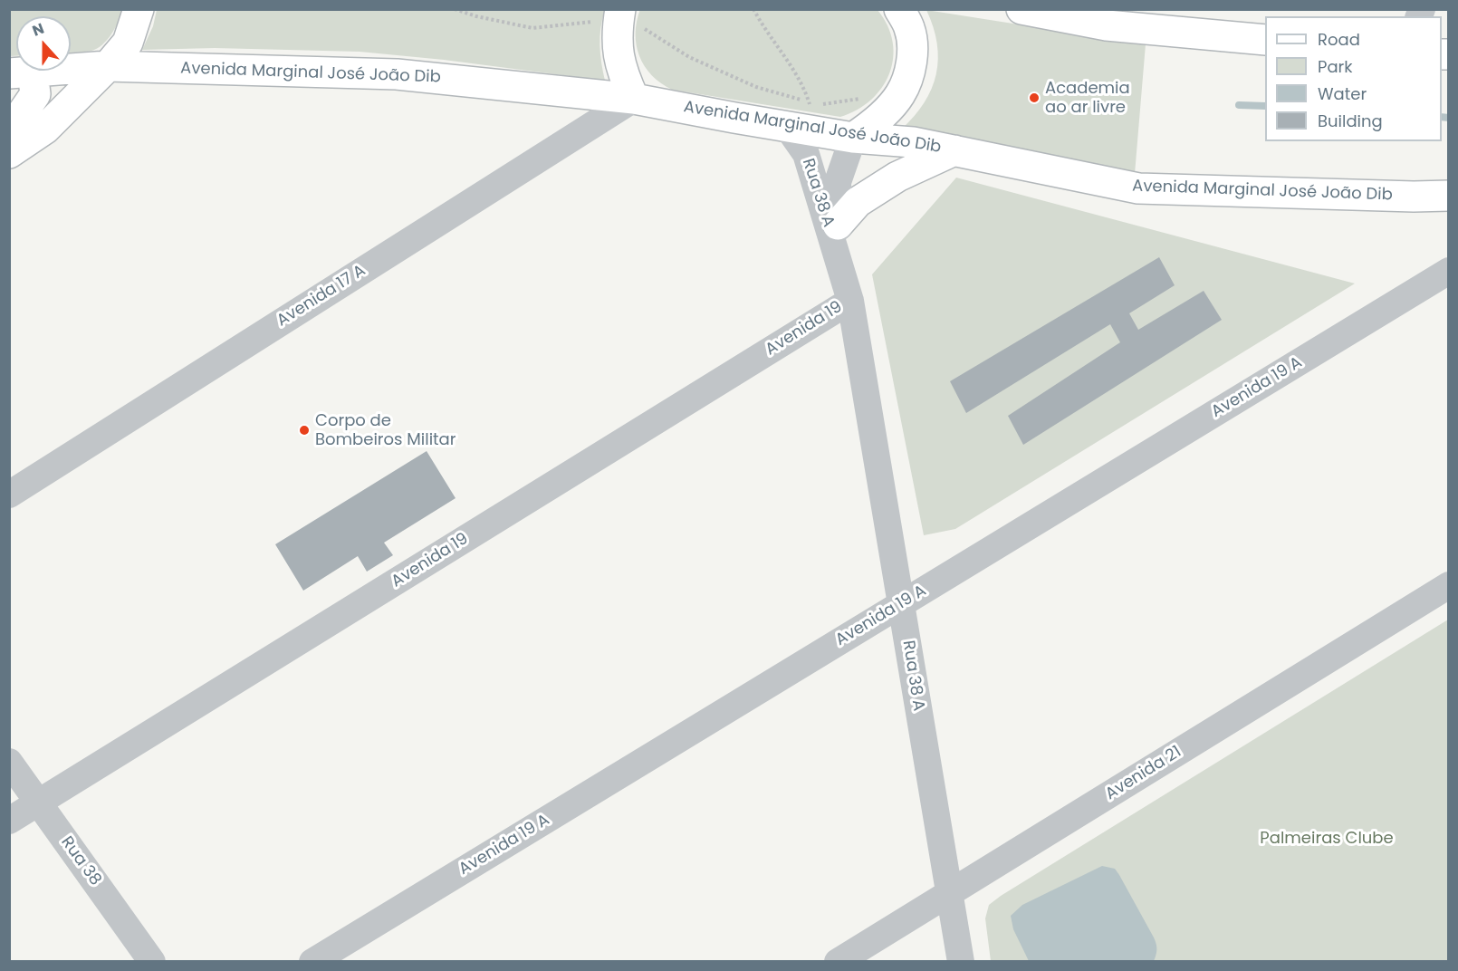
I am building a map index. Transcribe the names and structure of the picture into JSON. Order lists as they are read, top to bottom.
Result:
{
  "streets": {
    "main road": ["Avenida Marginal José João Dib"],
    "street": [
      "Rua 38 A",
      "Avenida 17 A",
      "Avenida 19",
      "Avenida 19 A",
      "Avenida 21",
      "Rua 38"
    ]
  },
  "crossings": [
    ["Avenida Marginal José João Dib", "Rua 38 A"],
    ["Avenida Marginal José João Dib", "Avenida 17 A"],
    ["Rua 38 A", "Avenida 19"],
    ["Rua 38 A", "Avenida 19 A"],
    ["Rua 38 A", "Avenida 21"],
    ["Avenida 19", "Rua 38"]
  ],
  "parks": ["Palmeiras Clube"],
  "places": ["Academia ao ar livre", "Corpo de Bombeiros Militar"],
  "legend": [
    "Road",
    "Park",
    "Water",
    "Building"
  ],
  "north": "top"
}
